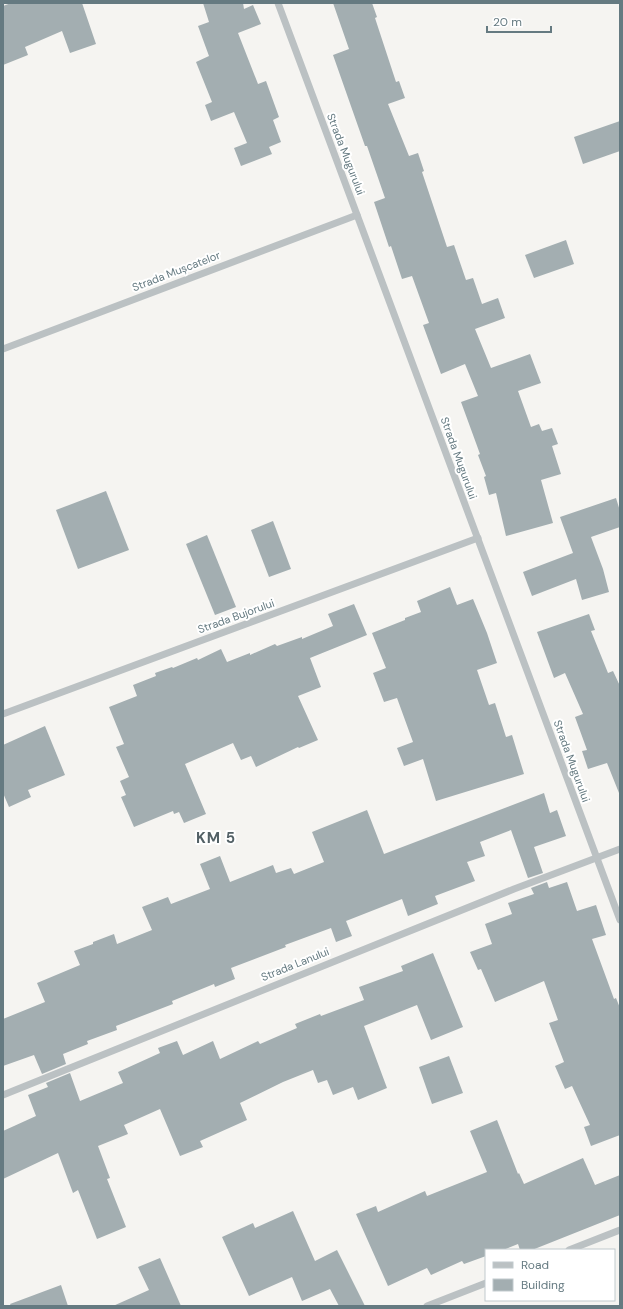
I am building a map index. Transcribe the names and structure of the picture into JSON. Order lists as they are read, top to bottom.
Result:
{
  "streets": {
    "street": [
      "Strada Mugurului",
      "Strada Mușcatelor",
      "Strada Bujorului",
      "Strada Lanului"
    ]
  },
  "crossings": [
    ["Strada Mugurului", "Strada Mușcatelor"],
    ["Strada Mugurului", "Strada Bujorului"],
    ["Strada Mugurului", "Strada Lanului"]
  ],
  "districts": ["KM 5"],
  "legend": ["Road", "Building"],
  "scale_bar": "20 m"
}
